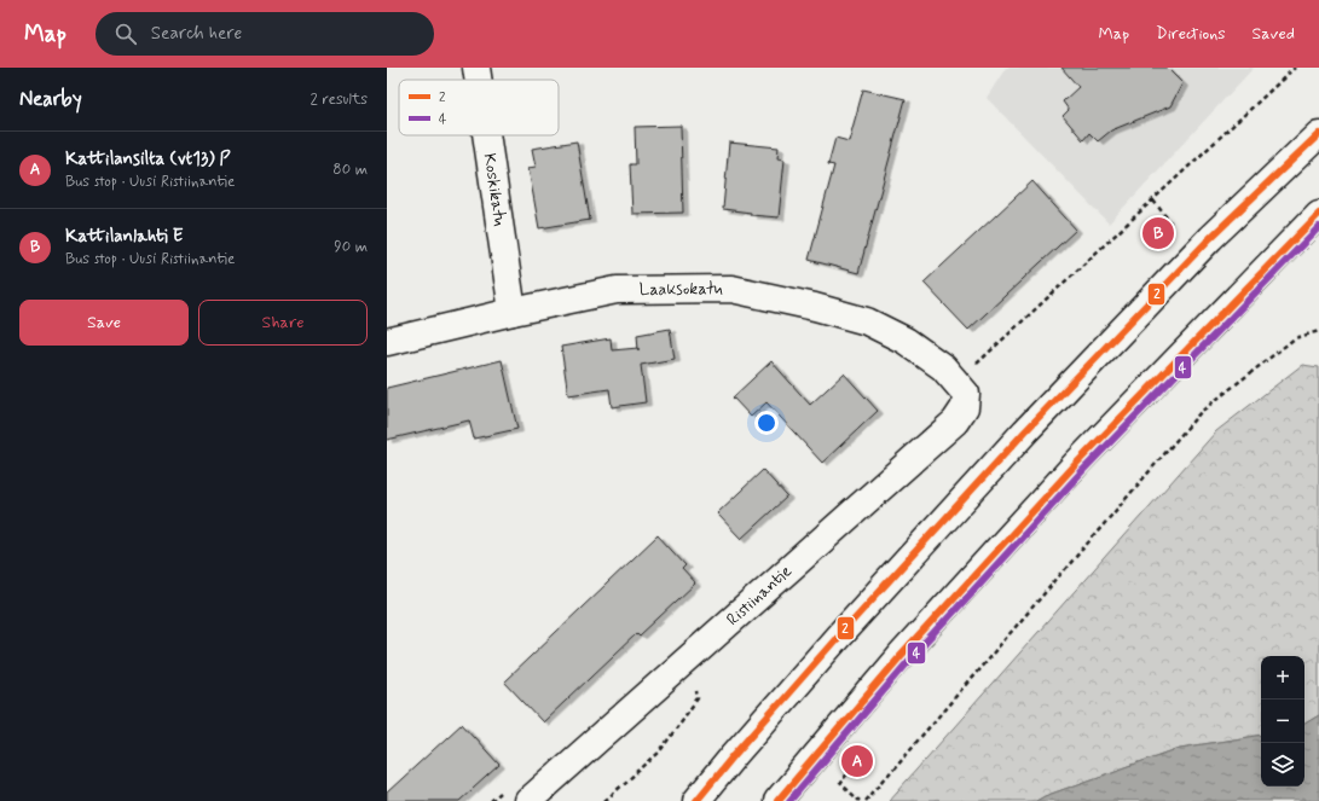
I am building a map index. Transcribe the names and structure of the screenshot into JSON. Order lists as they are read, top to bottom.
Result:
{
  "streets": {
    "main road": ["Koskikatu", "Laaksokatu", "Ristiinantie"]
  },
  "crossings": [
    ["Koskikatu", "Laaksokatu"],
    ["Laaksokatu", "Ristiinantie"]
  ],
  "lines": ["transit line 2", "transit line 4"],
  "legend": ["2", "4"],
  "page": {
    "header": "Map",
    "search": "Search here",
    "nav": ["Map", "Directions", "Saved"],
    "heading": ["Nearby", "2 results"],
    "list": [
      {
        "mark": "A",
        "name": "Kattilansilta (vt13) P",
        "note": "Bus stop · Uusi Ristiinantie",
        "value": "80 m"
      },
      {
        "mark": "B",
        "name": "Kattilanlahti E",
        "note": "Bus stop · Uusi Ristiinantie",
        "value": "90 m"
      }
    ],
    "pins": ["B", "A"],
    "buttons": ["Save", "Share"],
    "map_buttons": ["+", "−"]
  }
}
